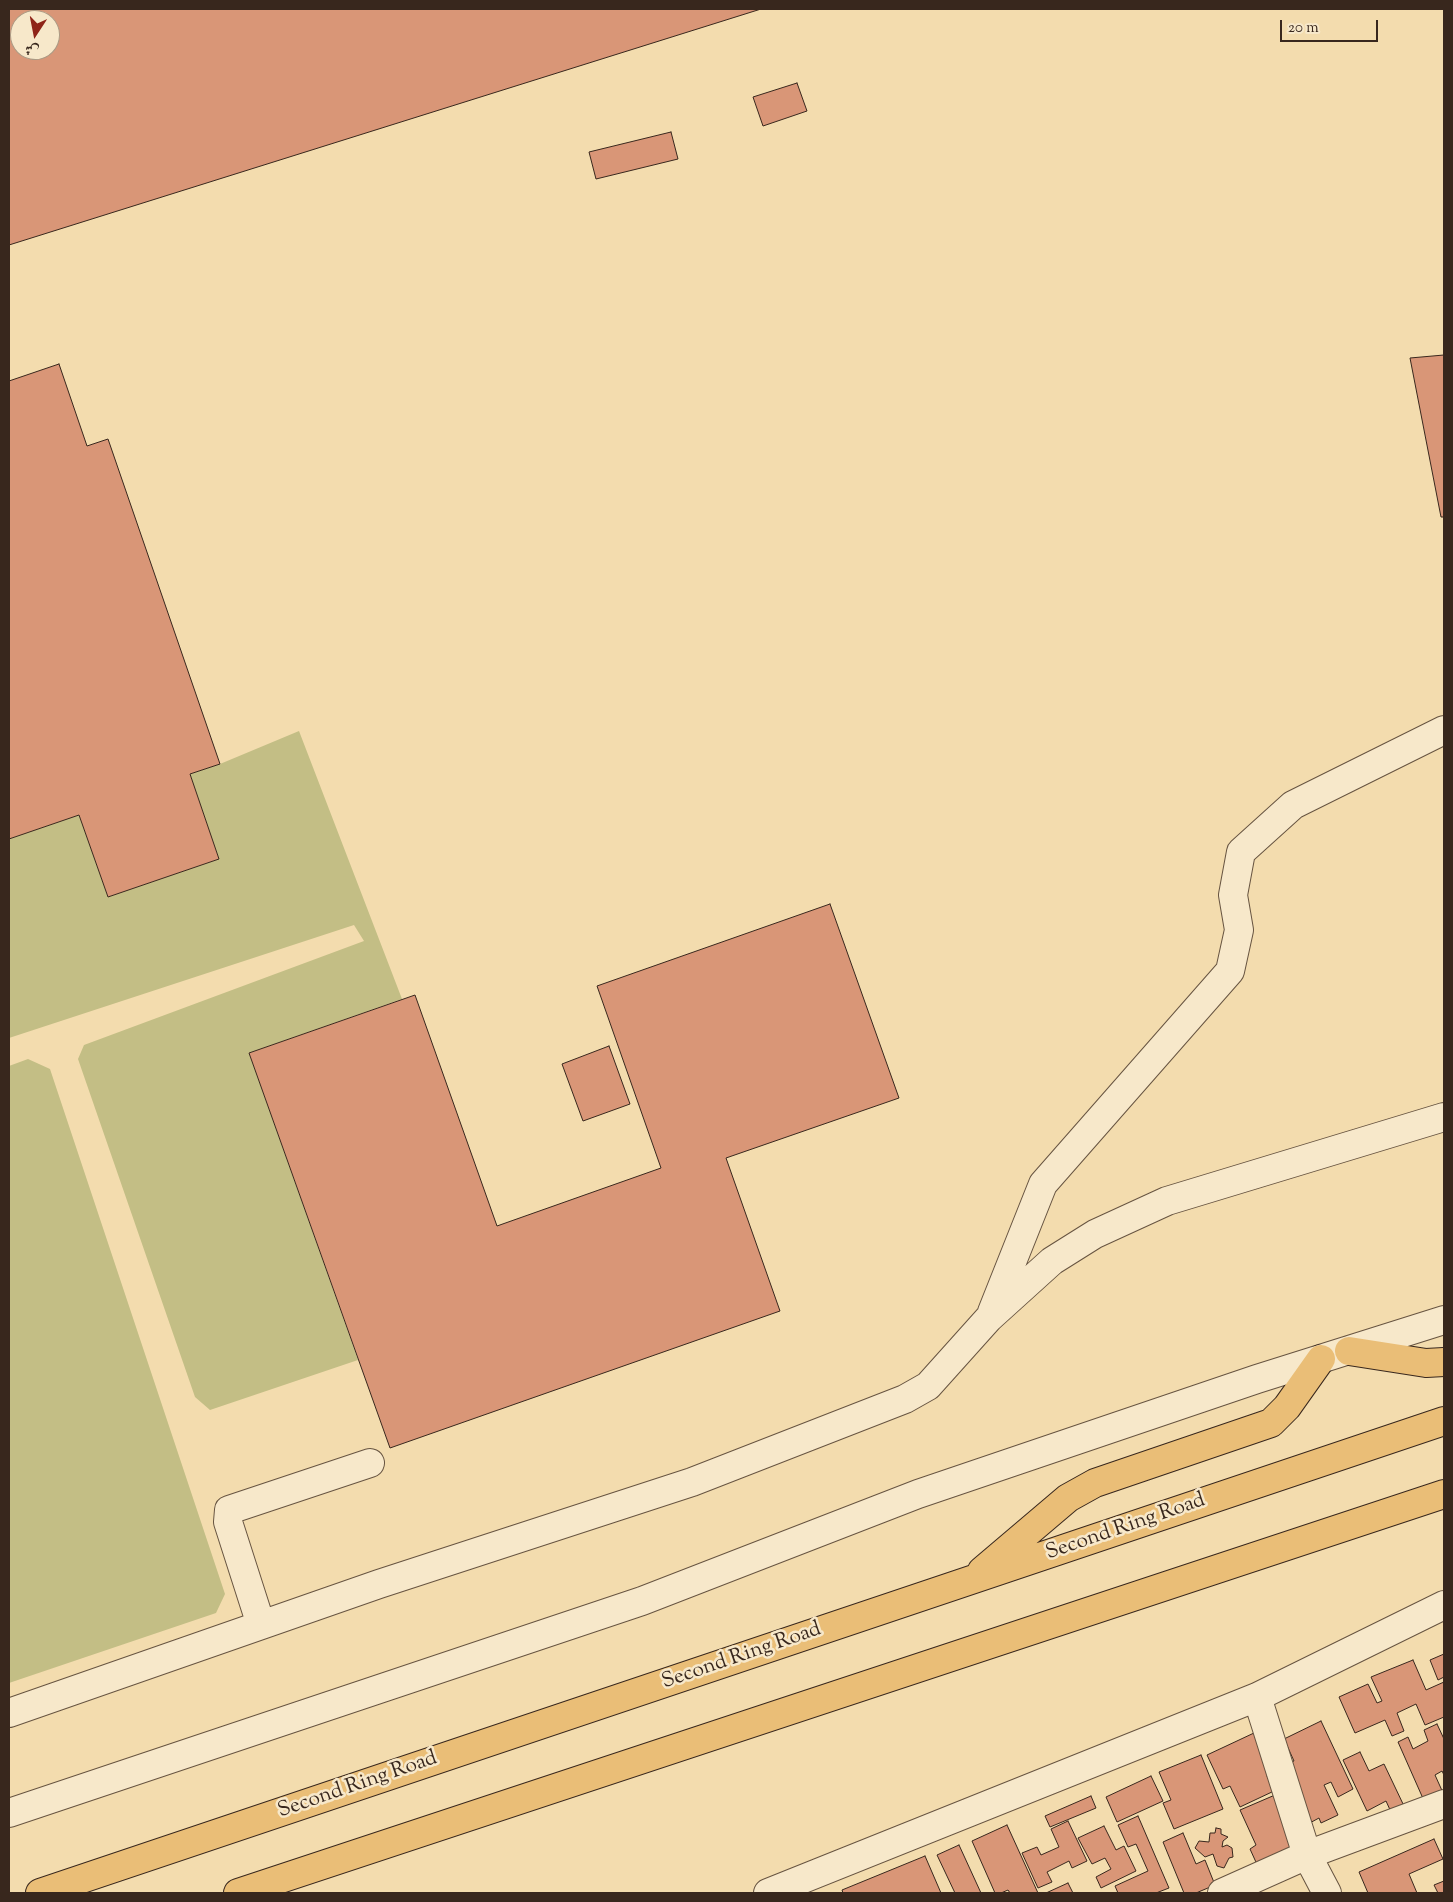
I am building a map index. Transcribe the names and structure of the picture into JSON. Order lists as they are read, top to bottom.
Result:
{
  "streets": {
    "highway": ["Second Ring Road"]
  },
  "scale_bar": "20 m",
  "north": "bottom"
}
